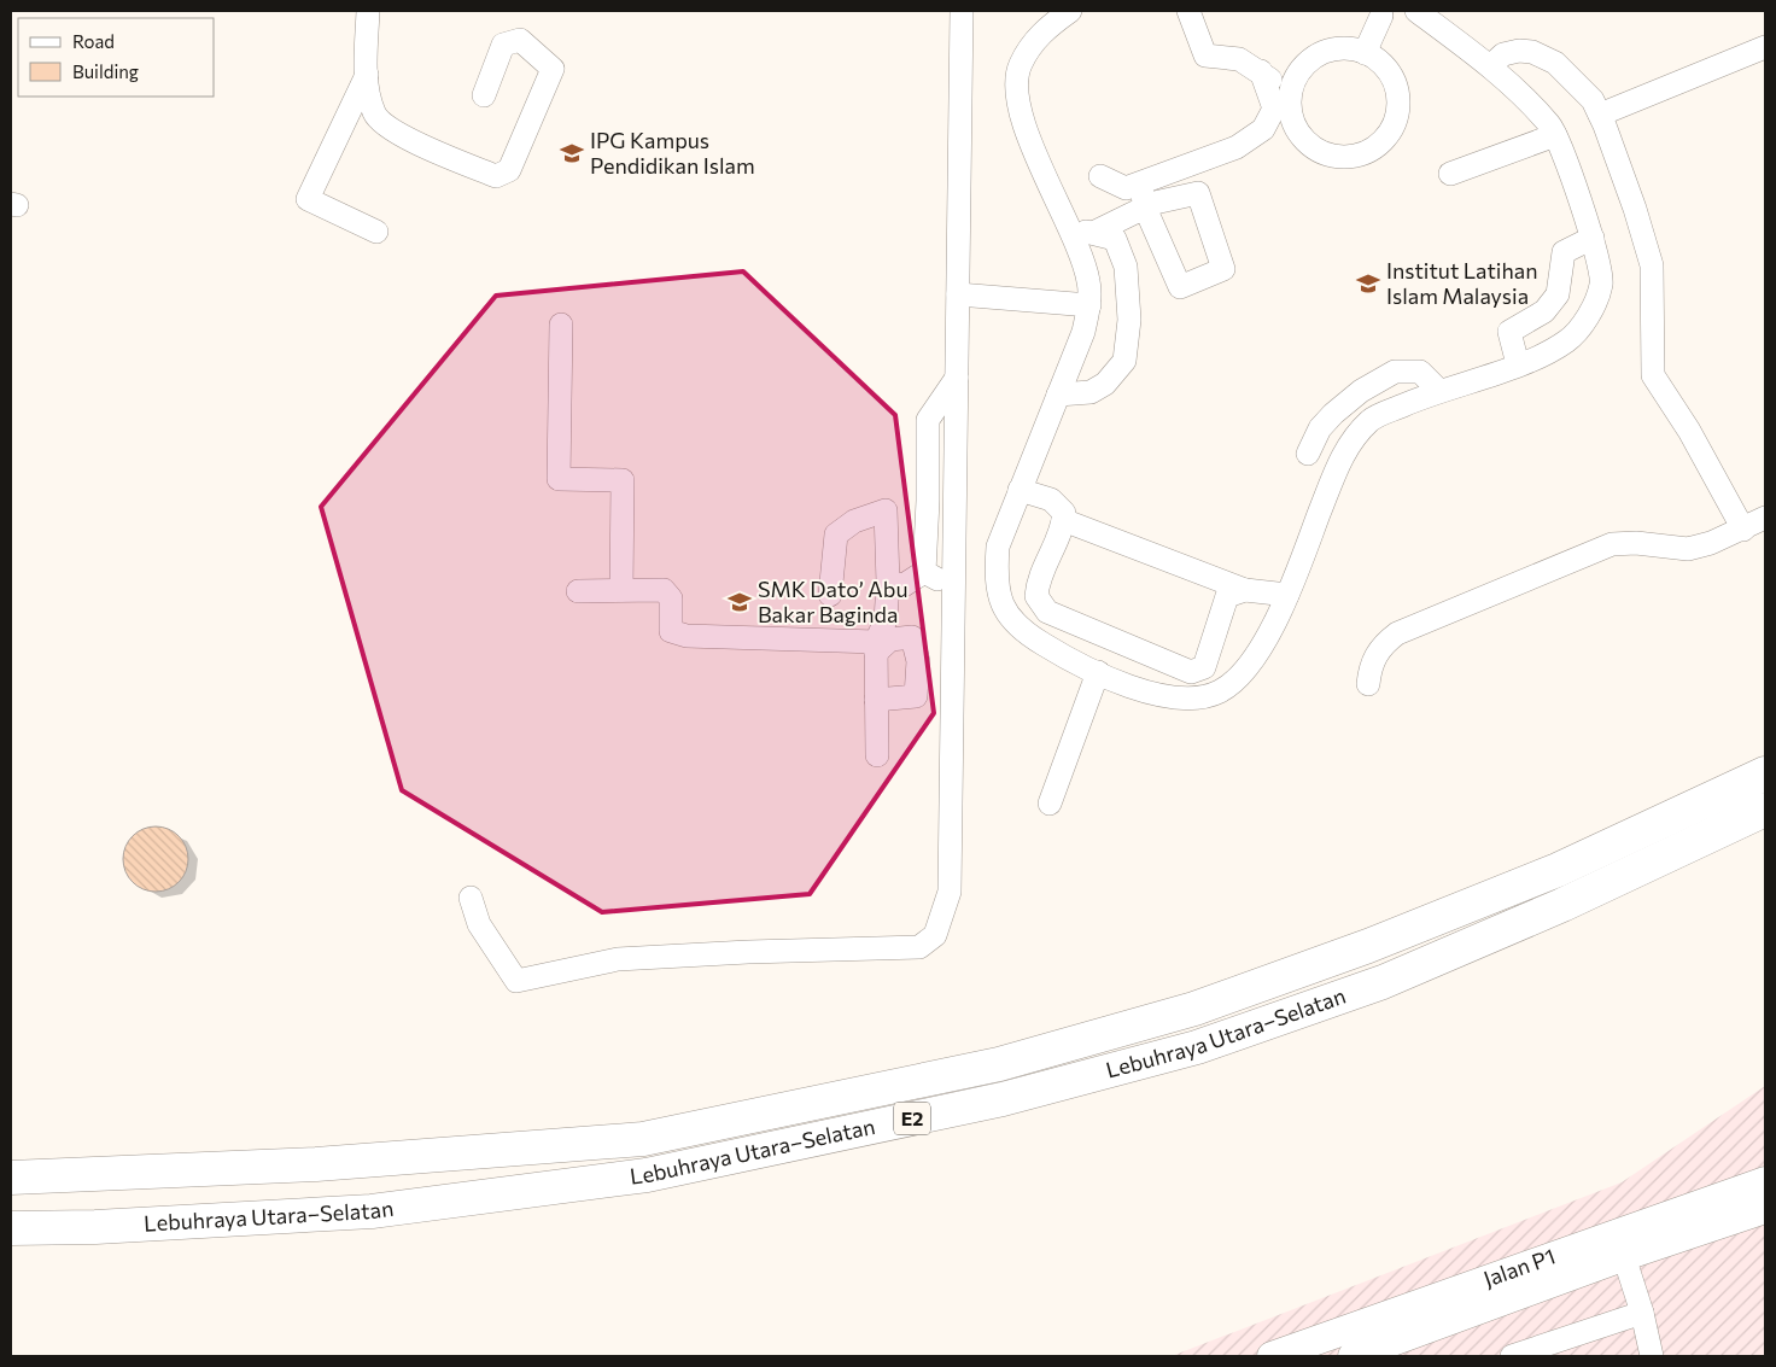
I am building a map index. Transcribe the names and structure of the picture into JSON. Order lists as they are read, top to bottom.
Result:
{
  "streets": {
    "highway": ["Lebuhraya Utara–Selatan", "E2"],
    "main road": ["Jalan P1"]
  },
  "places": {
    "school or university": ["IPG Kampus Pendidikan Islam", "Institut Latihan Islam Malaysia", "SMK Dato’ Abu Bakar Baginda"]
  },
  "legend": ["Road", "Building"]
}
